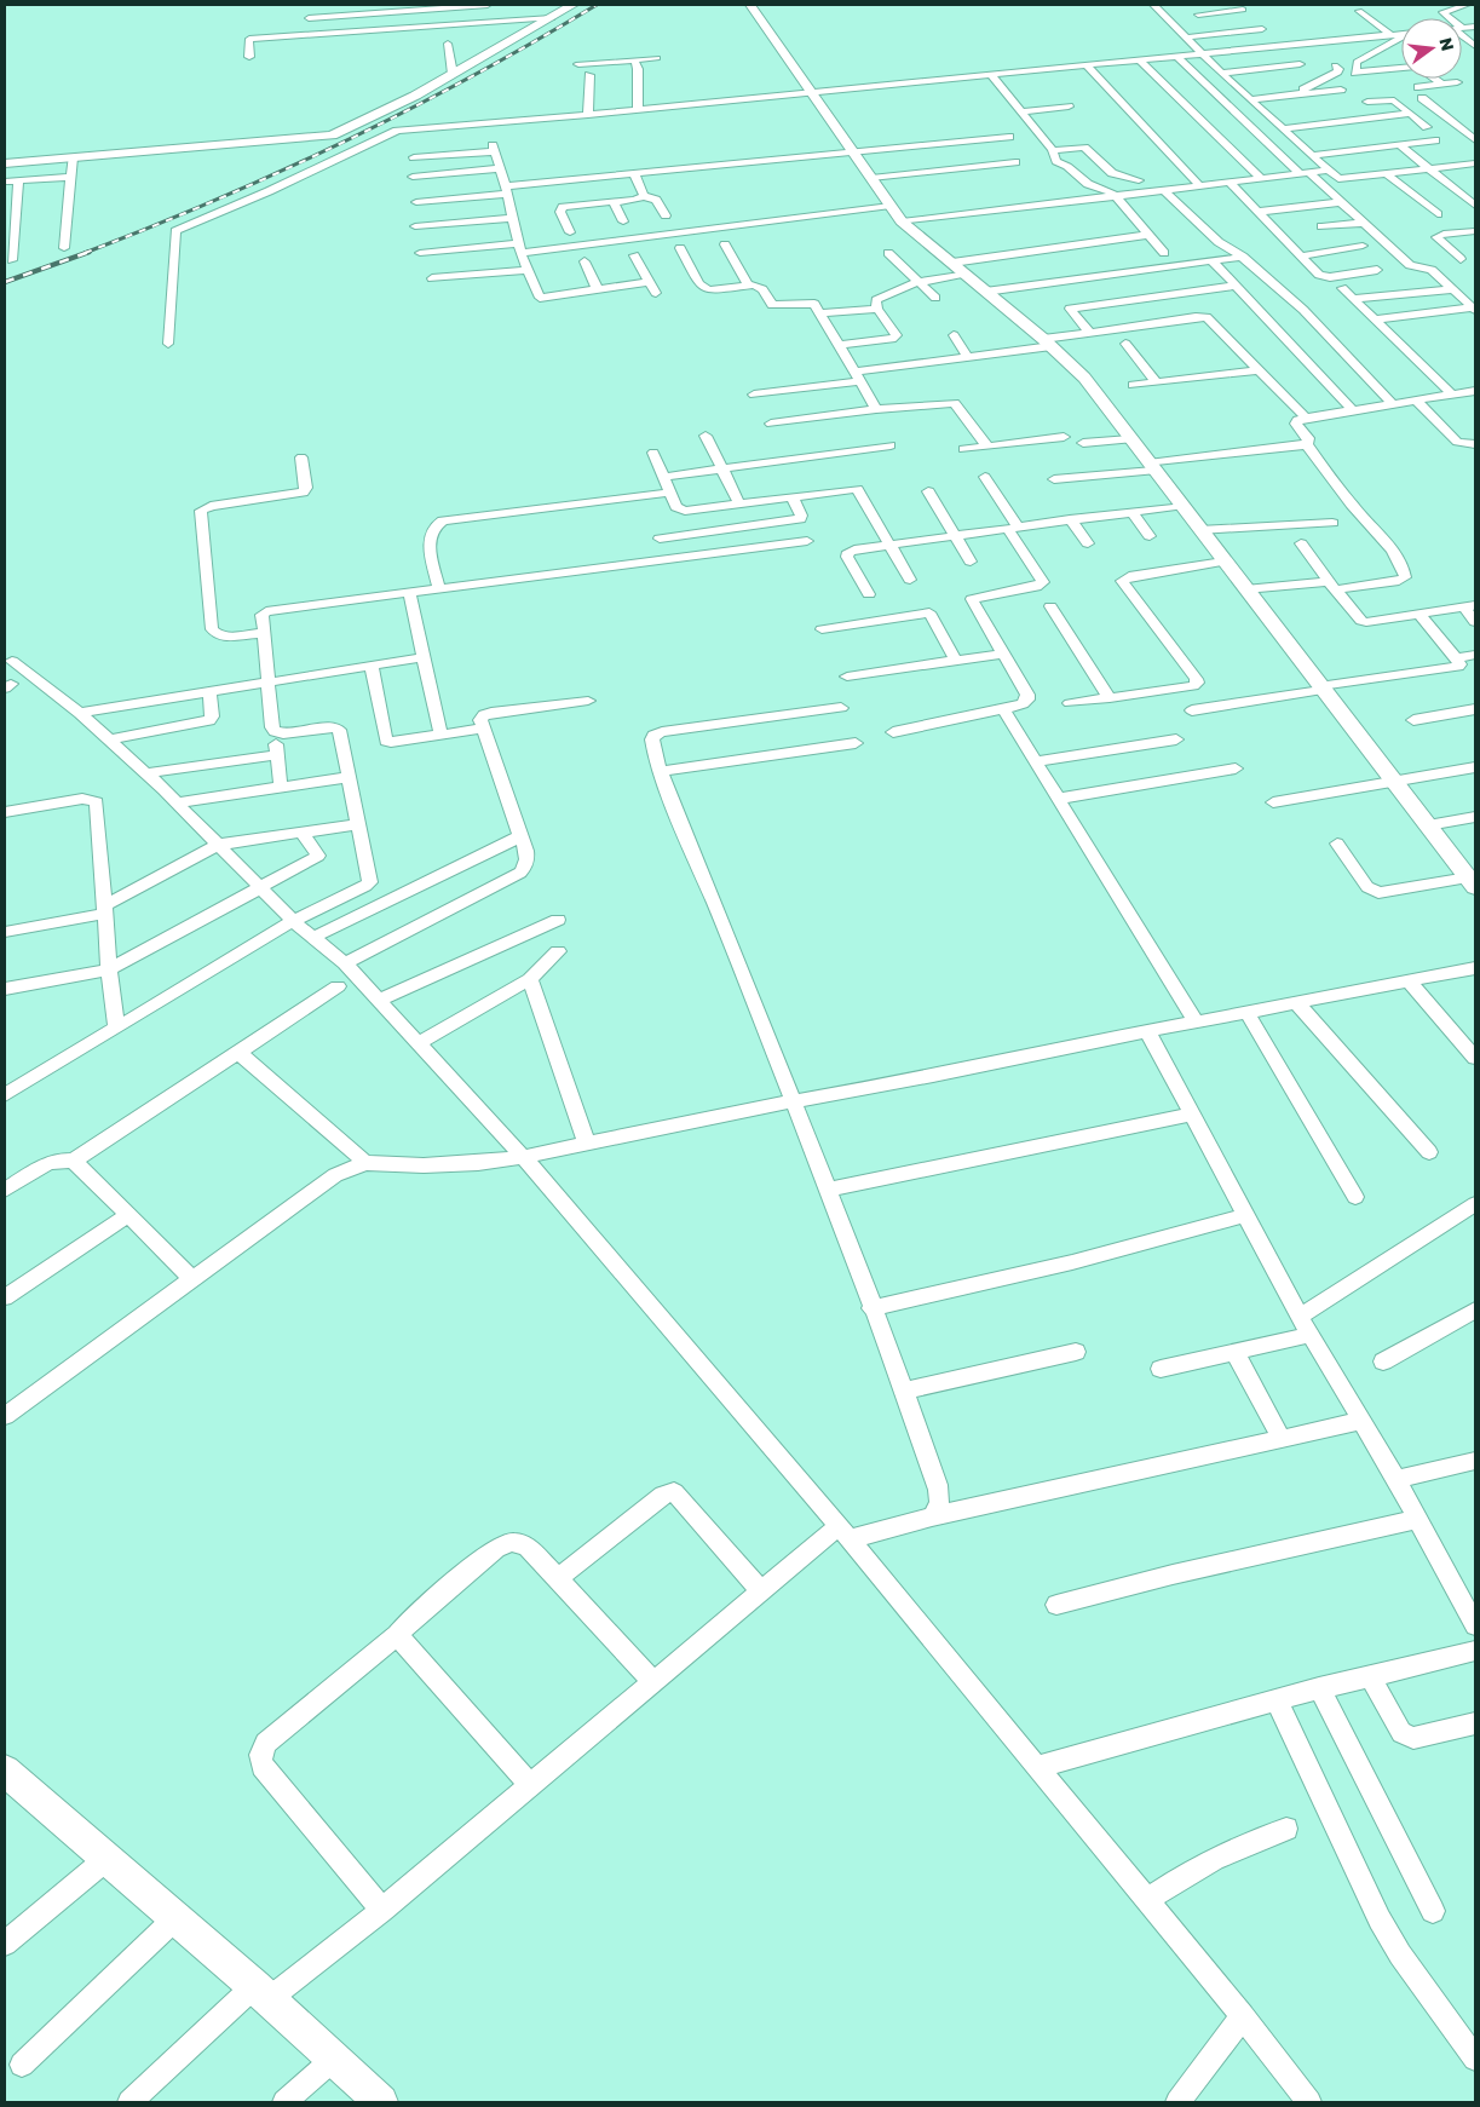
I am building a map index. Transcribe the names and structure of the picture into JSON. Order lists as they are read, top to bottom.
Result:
{
  "north": "right"
}
